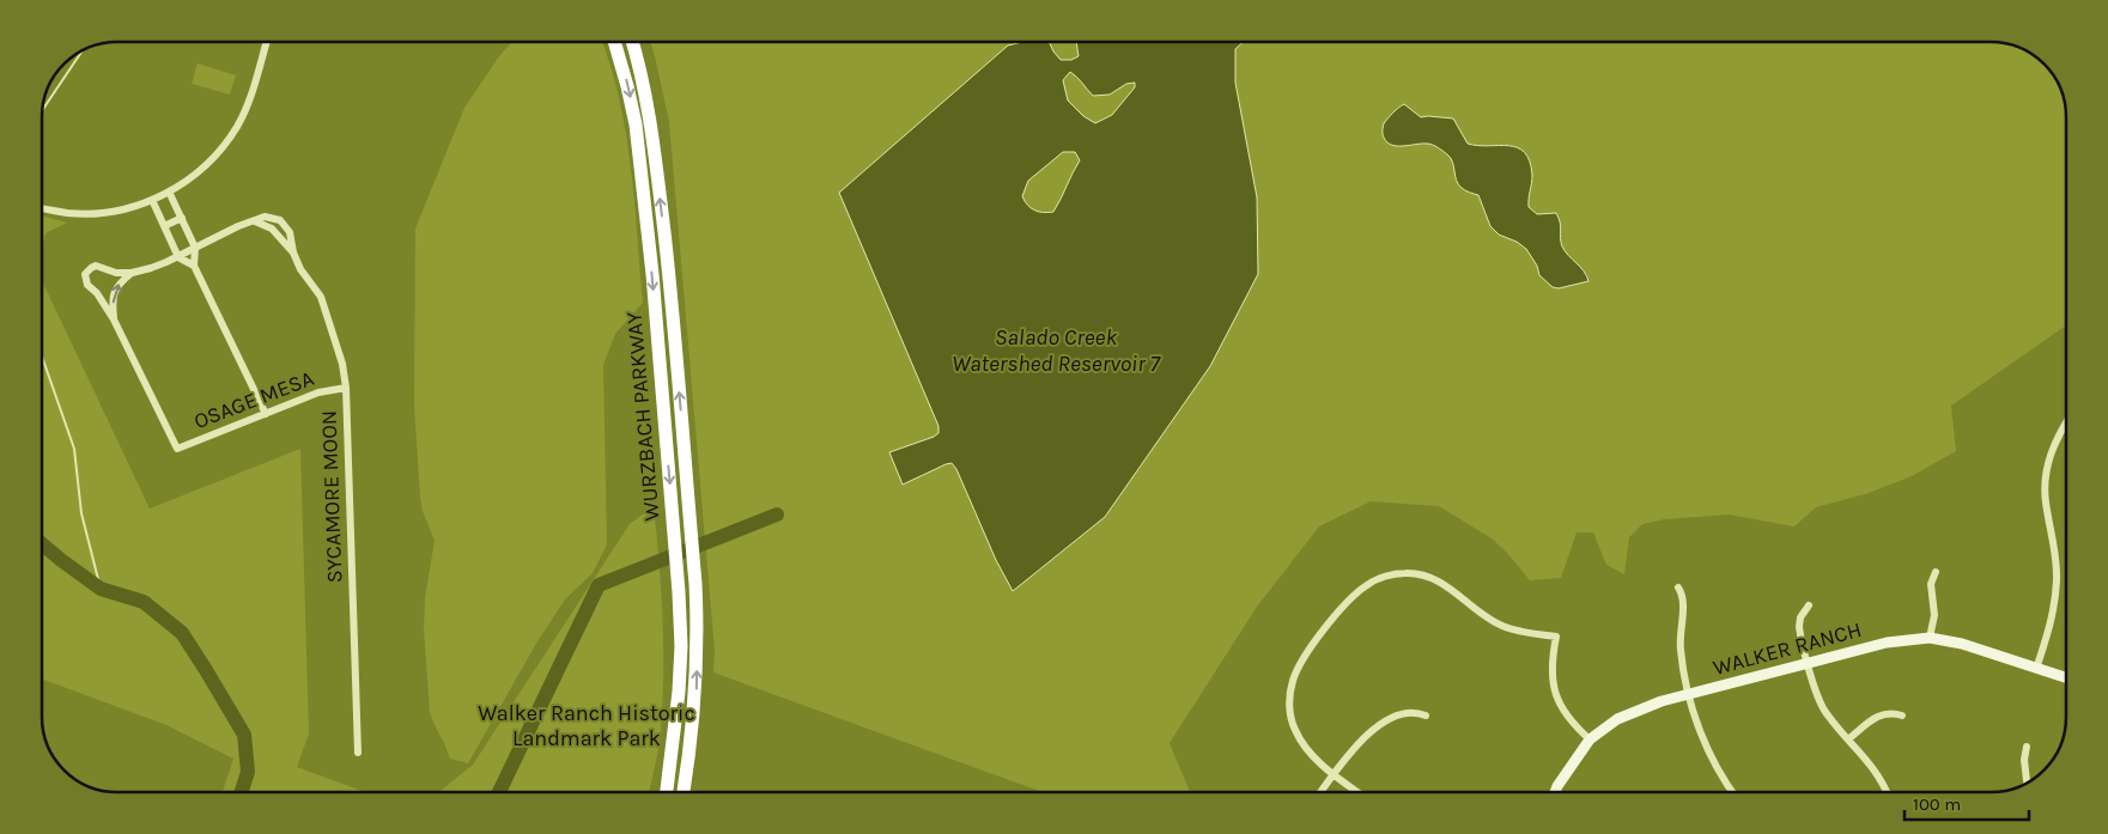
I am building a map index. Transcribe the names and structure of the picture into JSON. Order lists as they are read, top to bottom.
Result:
{
  "streets": {
    "highway": ["WURZBACH PARKWAY"],
    "street": ["OSAGE MESA", "SYCAMORE MOON", "WALKER RANCH"]
  },
  "crossings": [
    ["OSAGE MESA", "SYCAMORE MOON"]
  ],
  "water": ["Salado Creek Watershed Reservoir 7"],
  "parks": ["Walker Ranch Historic Landmark Park"],
  "scale_bar": "100 m"
}
